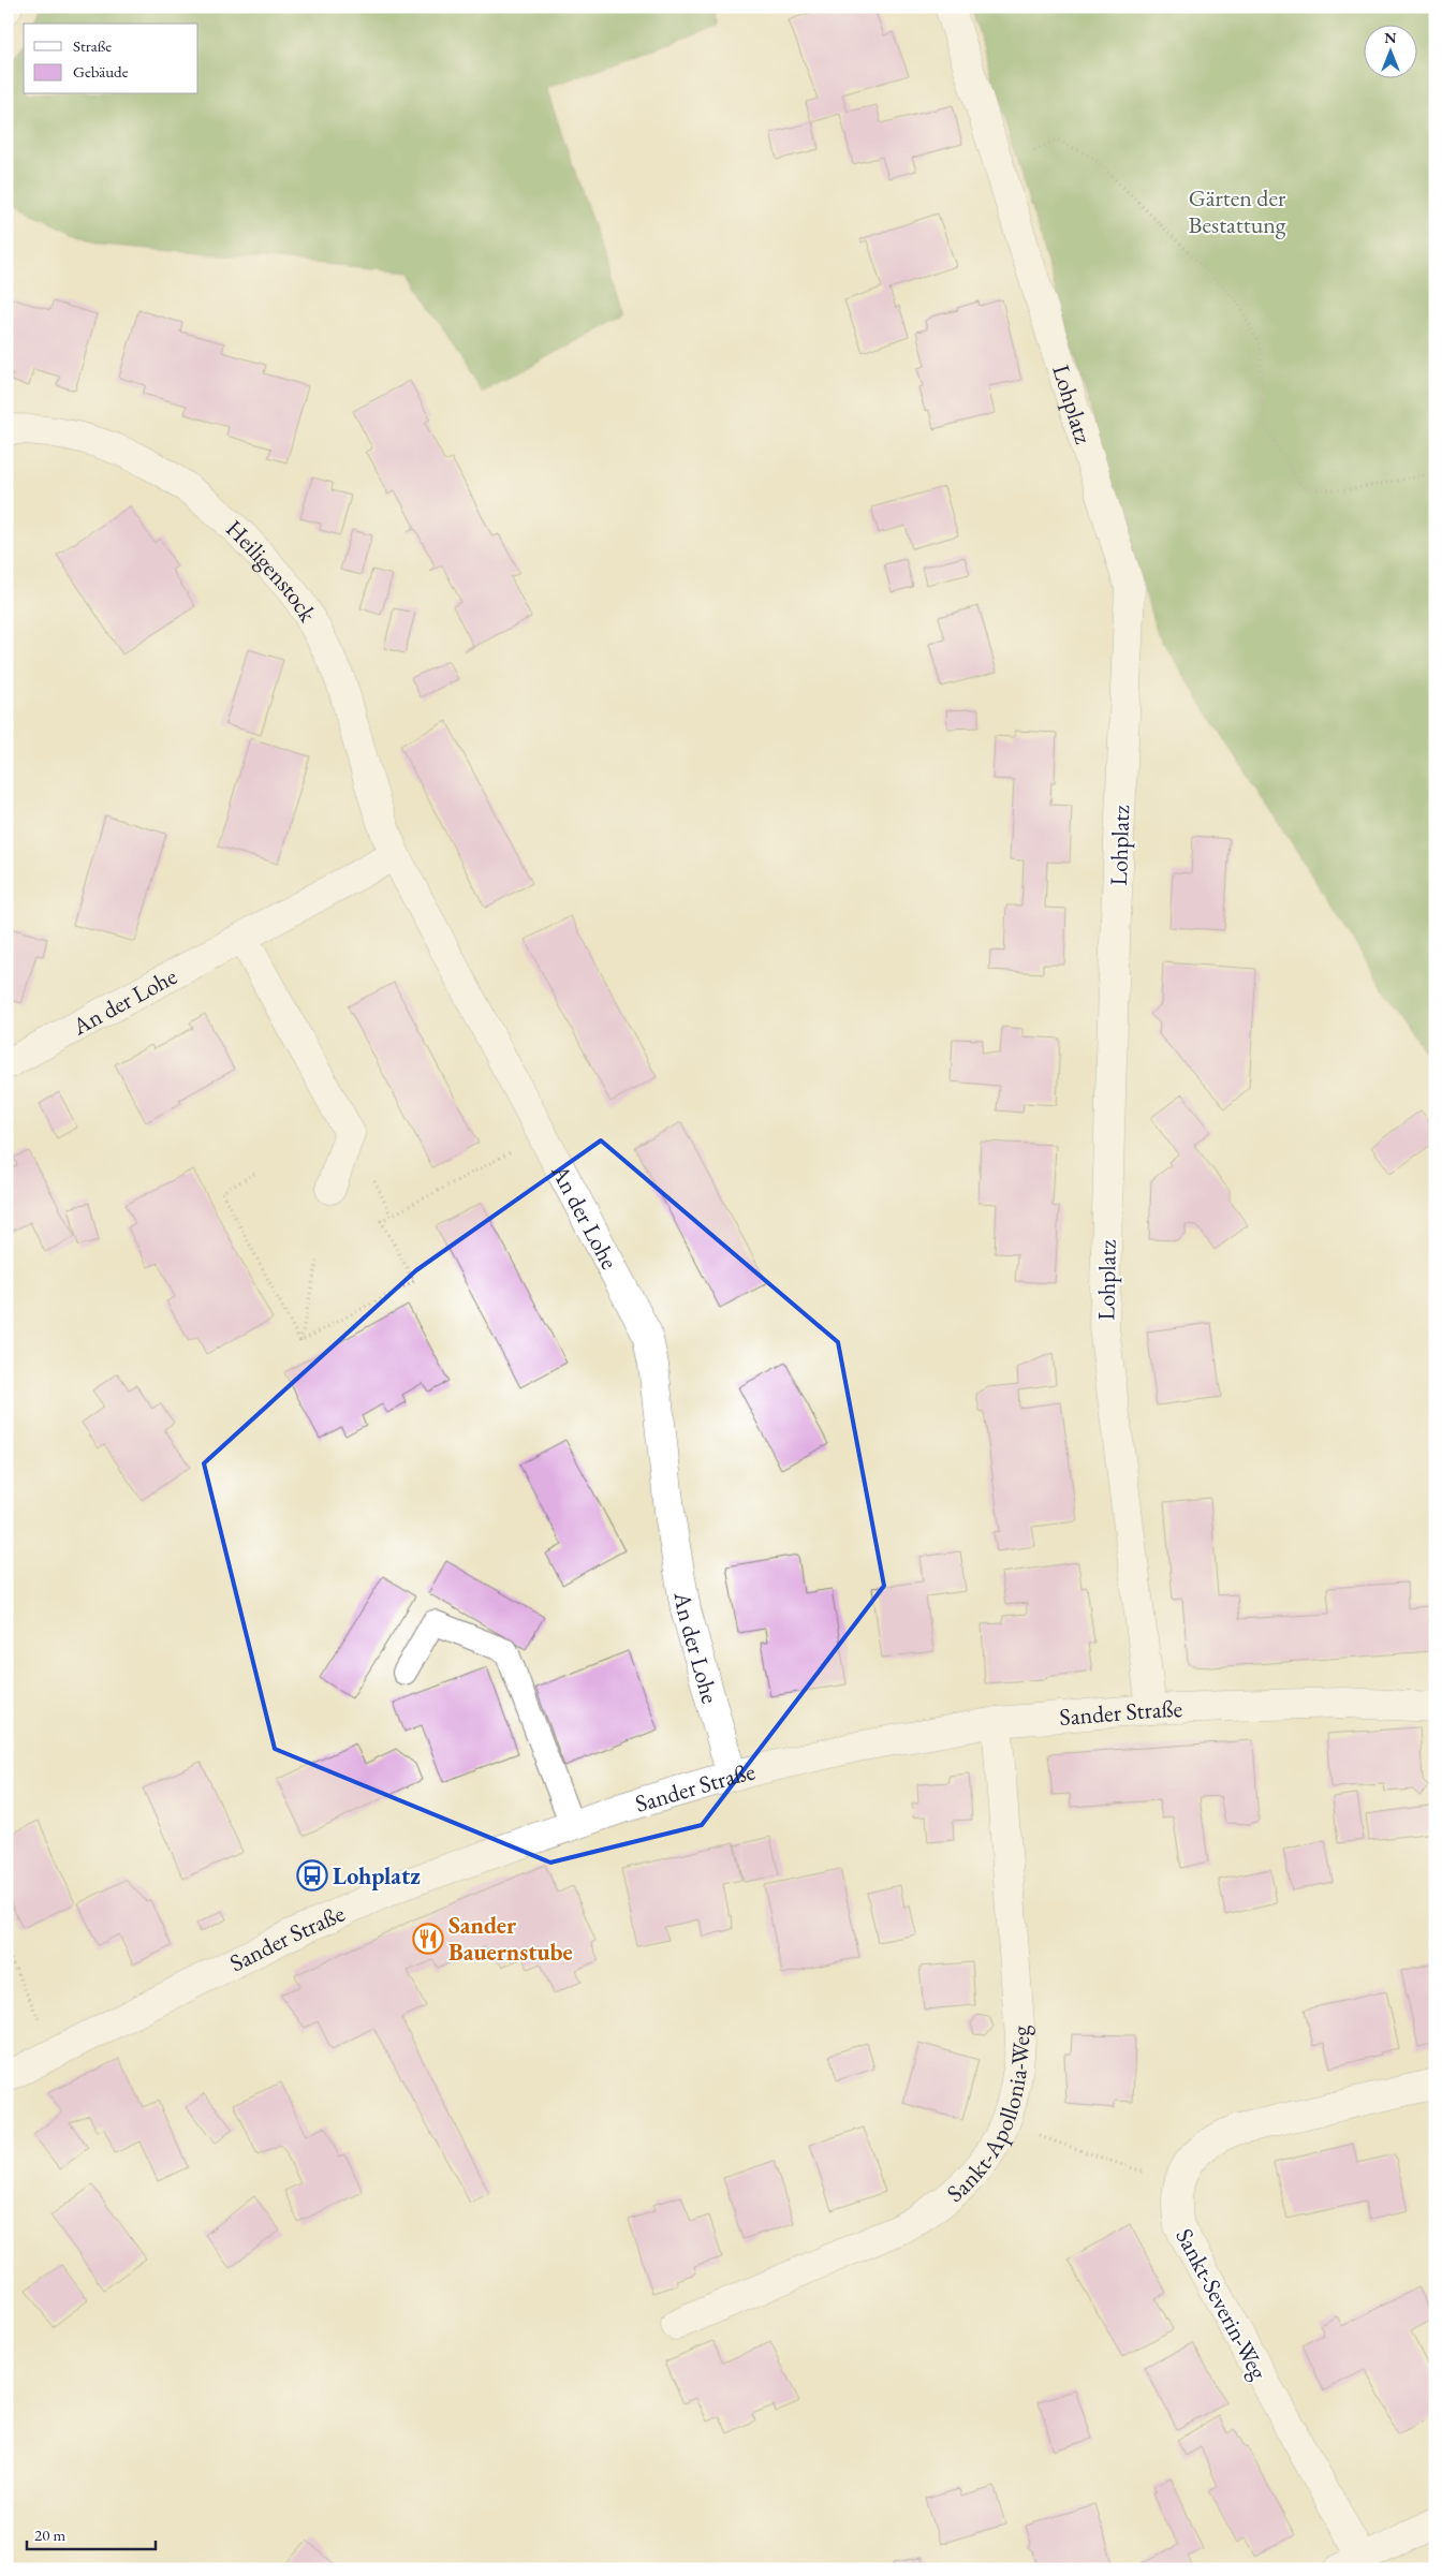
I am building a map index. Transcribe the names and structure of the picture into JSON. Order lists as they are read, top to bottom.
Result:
{
  "streets": {
    "street": [
      "Lohplatz",
      "Heiligenstock",
      "An der Lohe",
      "Sander Straße",
      "Sankt-Apollonia-Weg",
      "Sankt-Severin-Weg"
    ]
  },
  "crossings": [
    ["Lohplatz", "Sander Straße"],
    ["Heiligenstock", "An der Lohe"],
    ["An der Lohe", "Sander Straße"],
    ["Sander Straße", "Sankt-Apollonia-Weg"]
  ],
  "parks": ["Gärten der Bestattung"],
  "places": {
    "bus stop": ["Lohplatz"],
    "restaurant": ["Sander Bauernstube"]
  },
  "legend": ["Straße", "Gebäude"],
  "scale_bar": "20 m",
  "north": "top"
}
